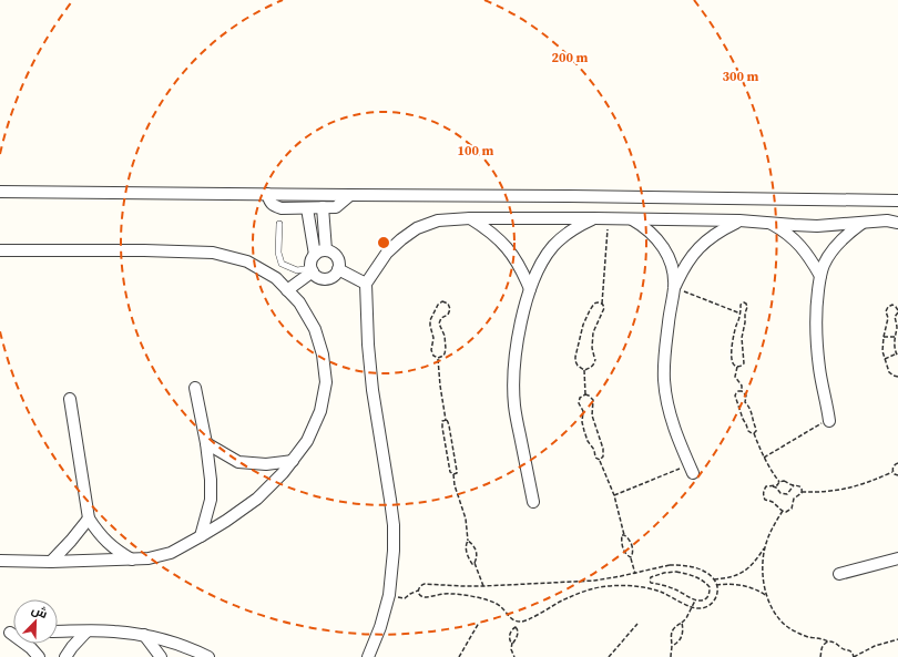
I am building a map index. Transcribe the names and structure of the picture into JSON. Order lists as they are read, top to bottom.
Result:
{
  "north": "top right",
  "rings": ["200 m", "300 m", "100 m"]
}
